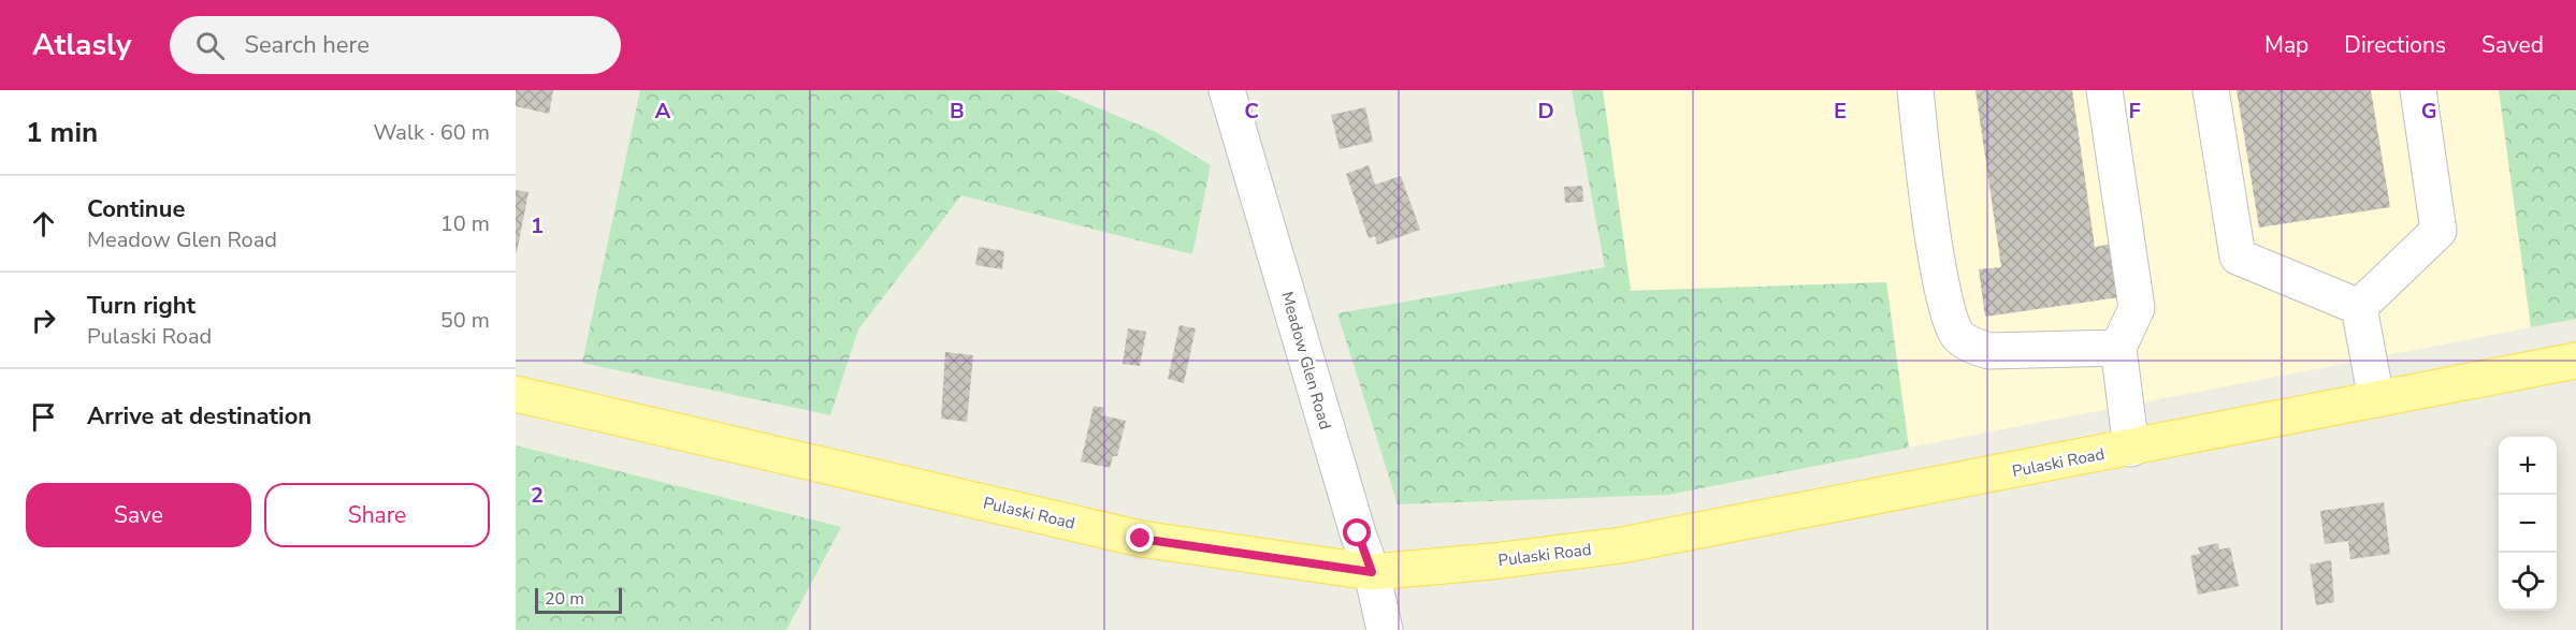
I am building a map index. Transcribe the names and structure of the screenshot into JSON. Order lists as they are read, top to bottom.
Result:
{
  "streets": {
    "main road": ["Pulaski Road"],
    "street": ["Meadow Glen Road"]
  },
  "crossings": [
    ["Meadow Glen Road", "Pulaski Road"]
  ],
  "scale_bar": "20 m",
  "page": {
    "header": "Atlasly",
    "search": "Search here",
    "nav": ["Map", "Directions", "Saved"],
    "heading": ["1 min", "Walk · 60 m"],
    "list": [
      ["Continue", "Meadow Glen Road", "10 m"],
      ["Turn right", "Pulaski Road", "50 m"],
      "Arrive at destination"
    ],
    "map_buttons": ["+", "−"],
    "buttons": ["Save", "Share"],
    "scale": "20 m"
  },
  "grid": {
    "columns": [
      "A",
      "B",
      "C",
      "D",
      "E",
      "F",
      "G"
    ],
    "rows": ["1", "2"]
  }
}
